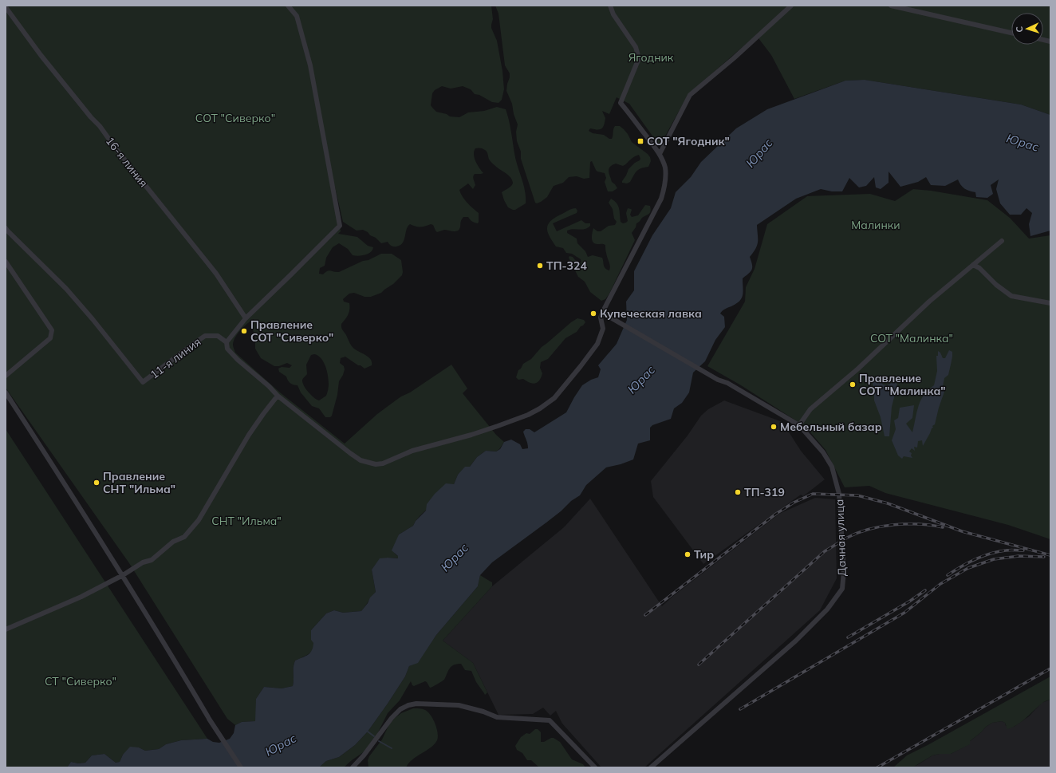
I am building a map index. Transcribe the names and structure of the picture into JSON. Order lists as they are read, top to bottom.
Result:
{
  "streets": {
    "street": ["16-я линия", "11-я линия", "Дачная улица"]
  },
  "water": ["Юрас"],
  "parks": [
    "Ягодник",
    "СОТ \"Сиверко\"",
    "Малинки",
    "СОТ \"Малинка\"",
    "СНТ \"Ильма\"",
    "СТ \"Сиверко\""
  ],
  "places": {
    "transit": ["СОТ \"Ягодник\""],
    "other": [
      "ТП-324",
      "Купеческая лавка",
      "Правление СОТ \"Сиверко\"",
      "Правление СОТ \"Малинка\"",
      "Мебельный базар",
      "Правление СНТ \"Ильма\"",
      "ТП-319",
      "Тир"
    ]
  },
  "north": "left"
}
